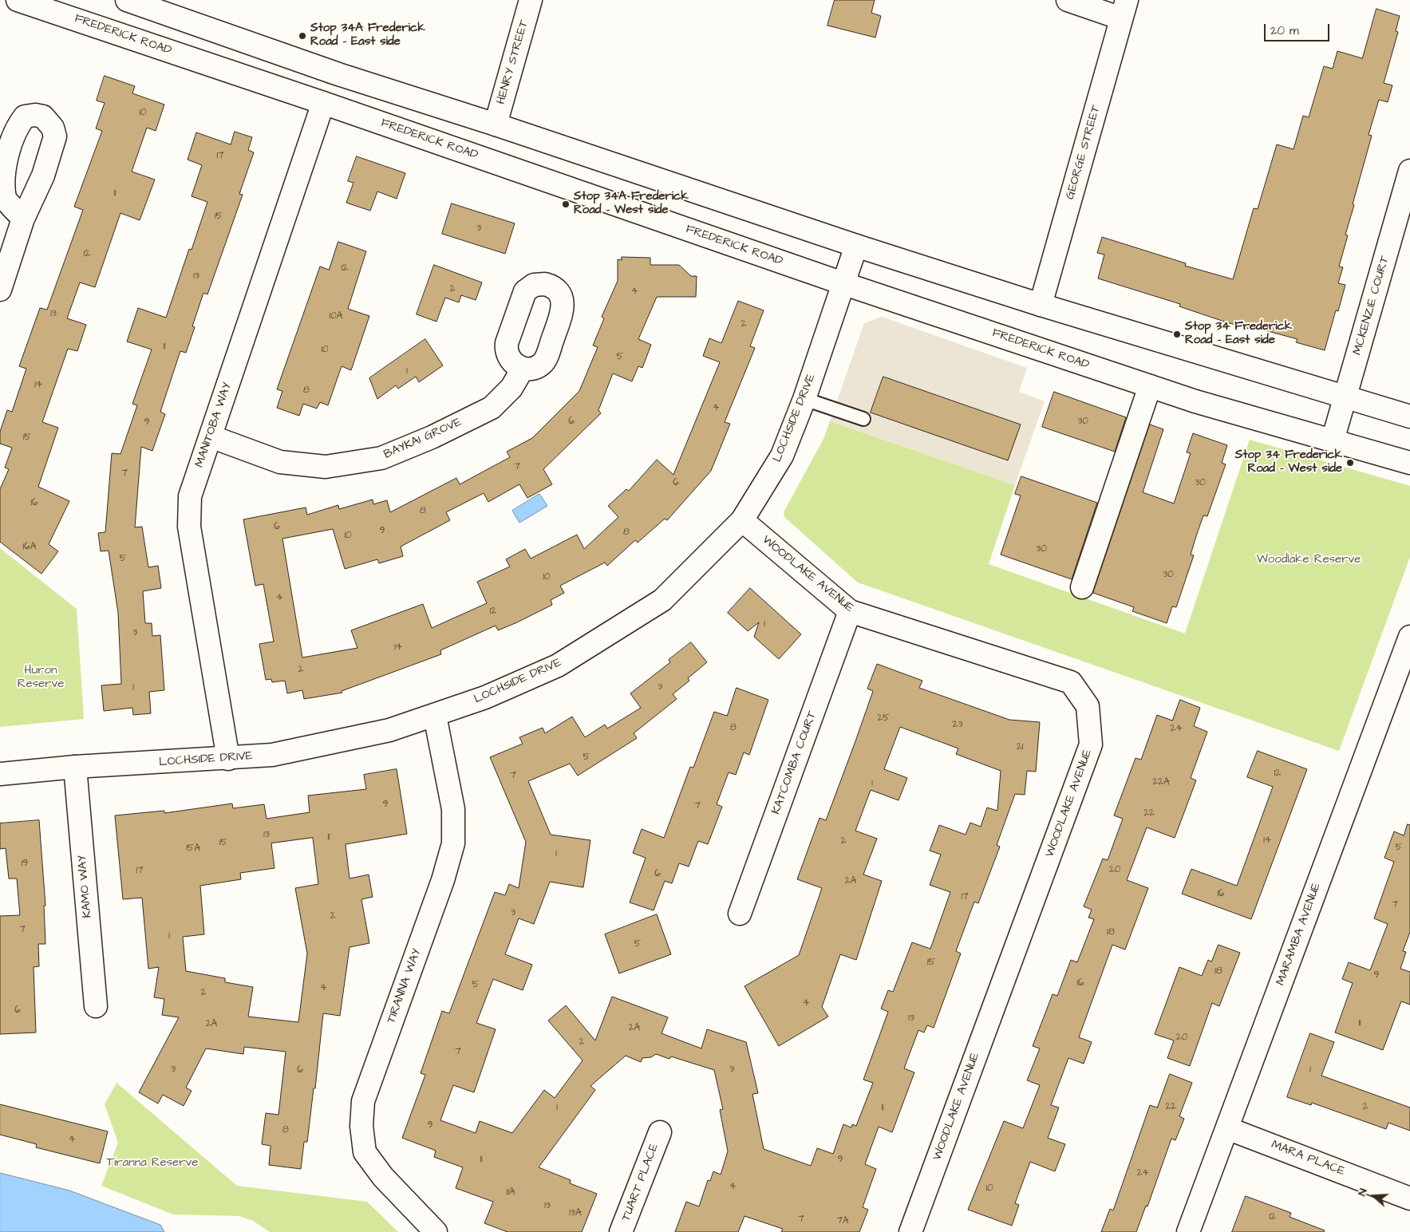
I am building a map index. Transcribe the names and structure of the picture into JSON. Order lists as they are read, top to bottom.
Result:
{
  "streets": {
    "street": [
      "FREDERICK ROAD",
      "HENRY STREET",
      "GEORGE STREET",
      "MCKENZIE COURT",
      "LOCHSIDE DRIVE",
      "MANITOBA WAY",
      "BAYKAI GROVE",
      "WOODLAKE AVENUE",
      "KATCOMBA COURT",
      "KAMO WAY",
      "MARAMBA AVENUE",
      "TIRANNA WAY",
      "MARA PLACE",
      "TUART PLACE"
    ]
  },
  "crossings": [
    ["FREDERICK ROAD", "MCKENZIE COURT"],
    ["FREDERICK ROAD", "LOCHSIDE DRIVE"],
    ["FREDERICK ROAD", "MANITOBA WAY"],
    ["LOCHSIDE DRIVE", "MANITOBA WAY"],
    ["LOCHSIDE DRIVE", "WOODLAKE AVENUE"],
    ["LOCHSIDE DRIVE", "KAMO WAY"],
    ["LOCHSIDE DRIVE", "TIRANNA WAY"],
    ["MANITOBA WAY", "BAYKAI GROVE"],
    ["WOODLAKE AVENUE", "KATCOMBA COURT"],
    ["MARAMBA AVENUE", "MARA PLACE"]
  ],
  "parks": ["Woodlake Reserve", "Huron Reserve", "Tiranna Reserve"],
  "places": [
    "Stop 34A Frederick Road - East side",
    "Stop 34A Frederick Road - West side",
    "Stop 34 Frederick Road - East side",
    "Stop 34 Frederick Road - West side"
  ],
  "house_numbers": [
    "10",
    "17",
    "11",
    "15",
    "3",
    "12",
    "12",
    "13",
    "2",
    "4",
    "13",
    "10A",
    "2",
    "11",
    "10",
    "5",
    "1",
    "14",
    "8",
    "4",
    "6",
    "30",
    "9",
    "15",
    "7",
    "7",
    "6",
    "30",
    "16",
    "8",
    "6",
    "9",
    "8",
    "10",
    "16A",
    "30",
    "5",
    "30",
    "10",
    "4",
    "12",
    "1",
    "3",
    "14",
    "2",
    "3",
    "1",
    "25",
    "23",
    "8",
    "24",
    "21",
    "5",
    "12",
    "7",
    "22A",
    "1",
    "9",
    "7",
    "22",
    "13",
    "11",
    "14",
    "2",
    "15",
    "5",
    "15A",
    "1",
    "19",
    "20",
    "17",
    "6",
    "2A",
    "16",
    "17",
    "7",
    "3",
    "2",
    "7",
    "18",
    "1",
    "5",
    "15",
    "18",
    "9",
    "16",
    "5",
    "4",
    "2",
    "4",
    "6",
    "13",
    "11",
    "2A",
    "2A",
    "20",
    "2",
    "7",
    "3",
    "3",
    "1",
    "6",
    "22",
    "2",
    "1",
    "11",
    "9",
    "8",
    "4",
    "11",
    "9",
    "24",
    "4",
    "10",
    "11A",
    "13",
    "13A",
    "12",
    "7",
    "7A"
  ],
  "scale_bar": "20 m",
  "north": "left"
}
